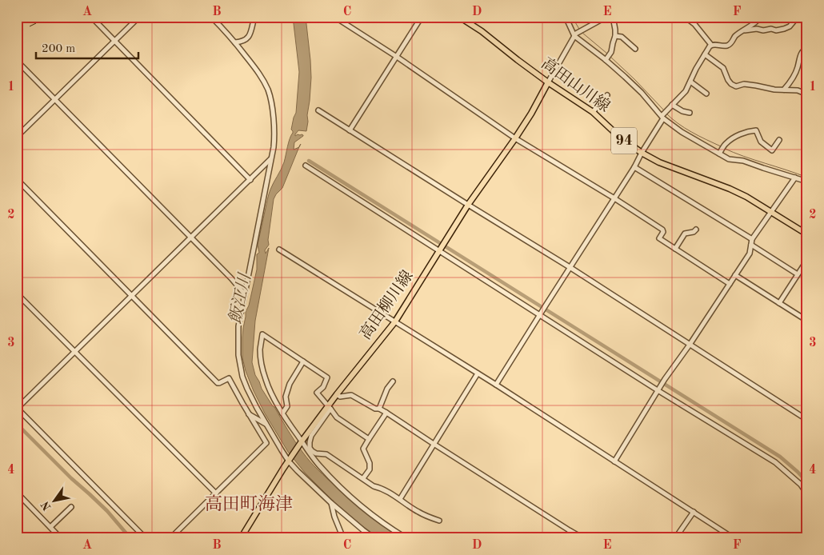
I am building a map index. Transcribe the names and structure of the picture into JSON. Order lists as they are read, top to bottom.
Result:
{
  "streets": {
    "main road": ["高田山川線", "94", "高田柳川線"]
  },
  "crossings": [
    ["高田山川線", "高田柳川線"]
  ],
  "districts": ["高田町海津"],
  "water": ["飯江川"],
  "scale_bar": "200 m",
  "north": "bottom left",
  "grid": {
    "columns": [
      "A",
      "B",
      "C",
      "D",
      "E",
      "F"
    ],
    "rows": [
      "1",
      "2",
      "3",
      "4"
    ]
  }
}
